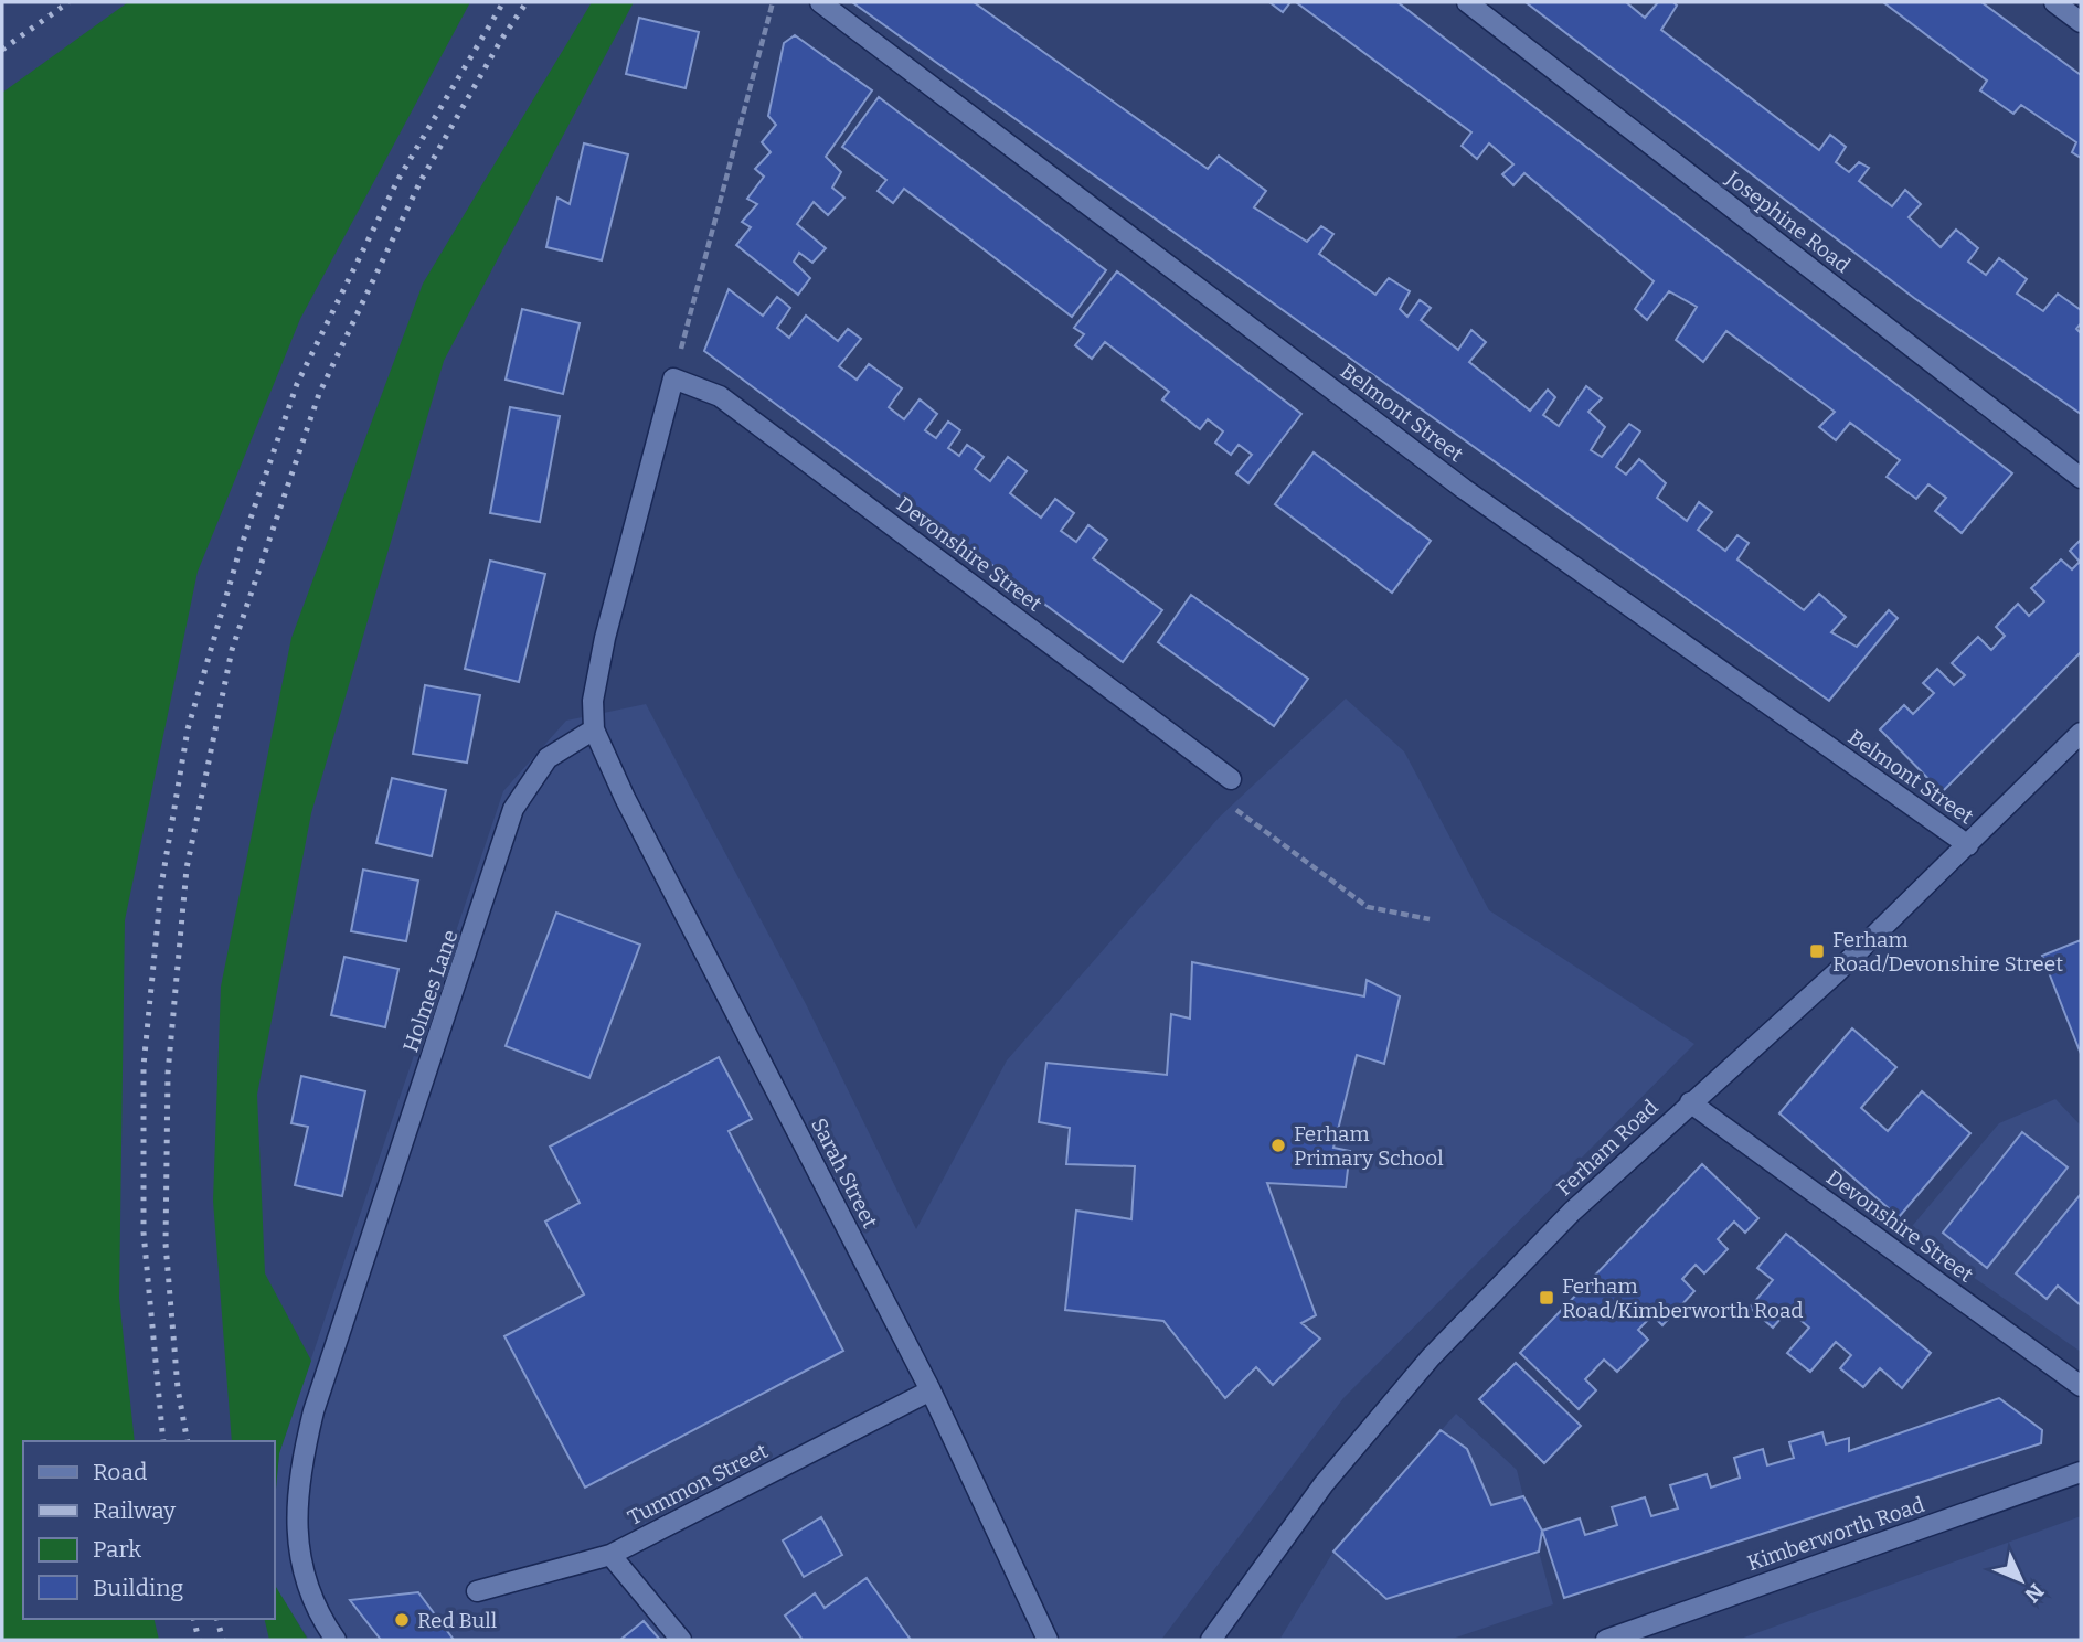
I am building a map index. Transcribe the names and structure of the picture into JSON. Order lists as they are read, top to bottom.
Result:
{
  "streets": {
    "street": [
      "Josephine Road",
      "Belmont Street",
      "Devonshire Street",
      "Holmes Lane",
      "Ferham Road",
      "Sarah Street",
      "Tummon Street",
      "Kimberworth Road"
    ]
  },
  "crossings": [
    ["Belmont Street", "Ferham Road"],
    ["Devonshire Street", "Ferham Road"],
    ["Holmes Lane", "Sarah Street"],
    ["Sarah Street", "Tummon Street"]
  ],
  "places": {
    "transit": ["Ferham Road/Devonshire Street", "Ferham Road/Kimberworth Road"],
    "other": ["Ferham Primary School", "Red Bull"]
  },
  "legend": [
    "Road",
    "Railway",
    "Park",
    "Building"
  ],
  "north": "bottom right"
}
